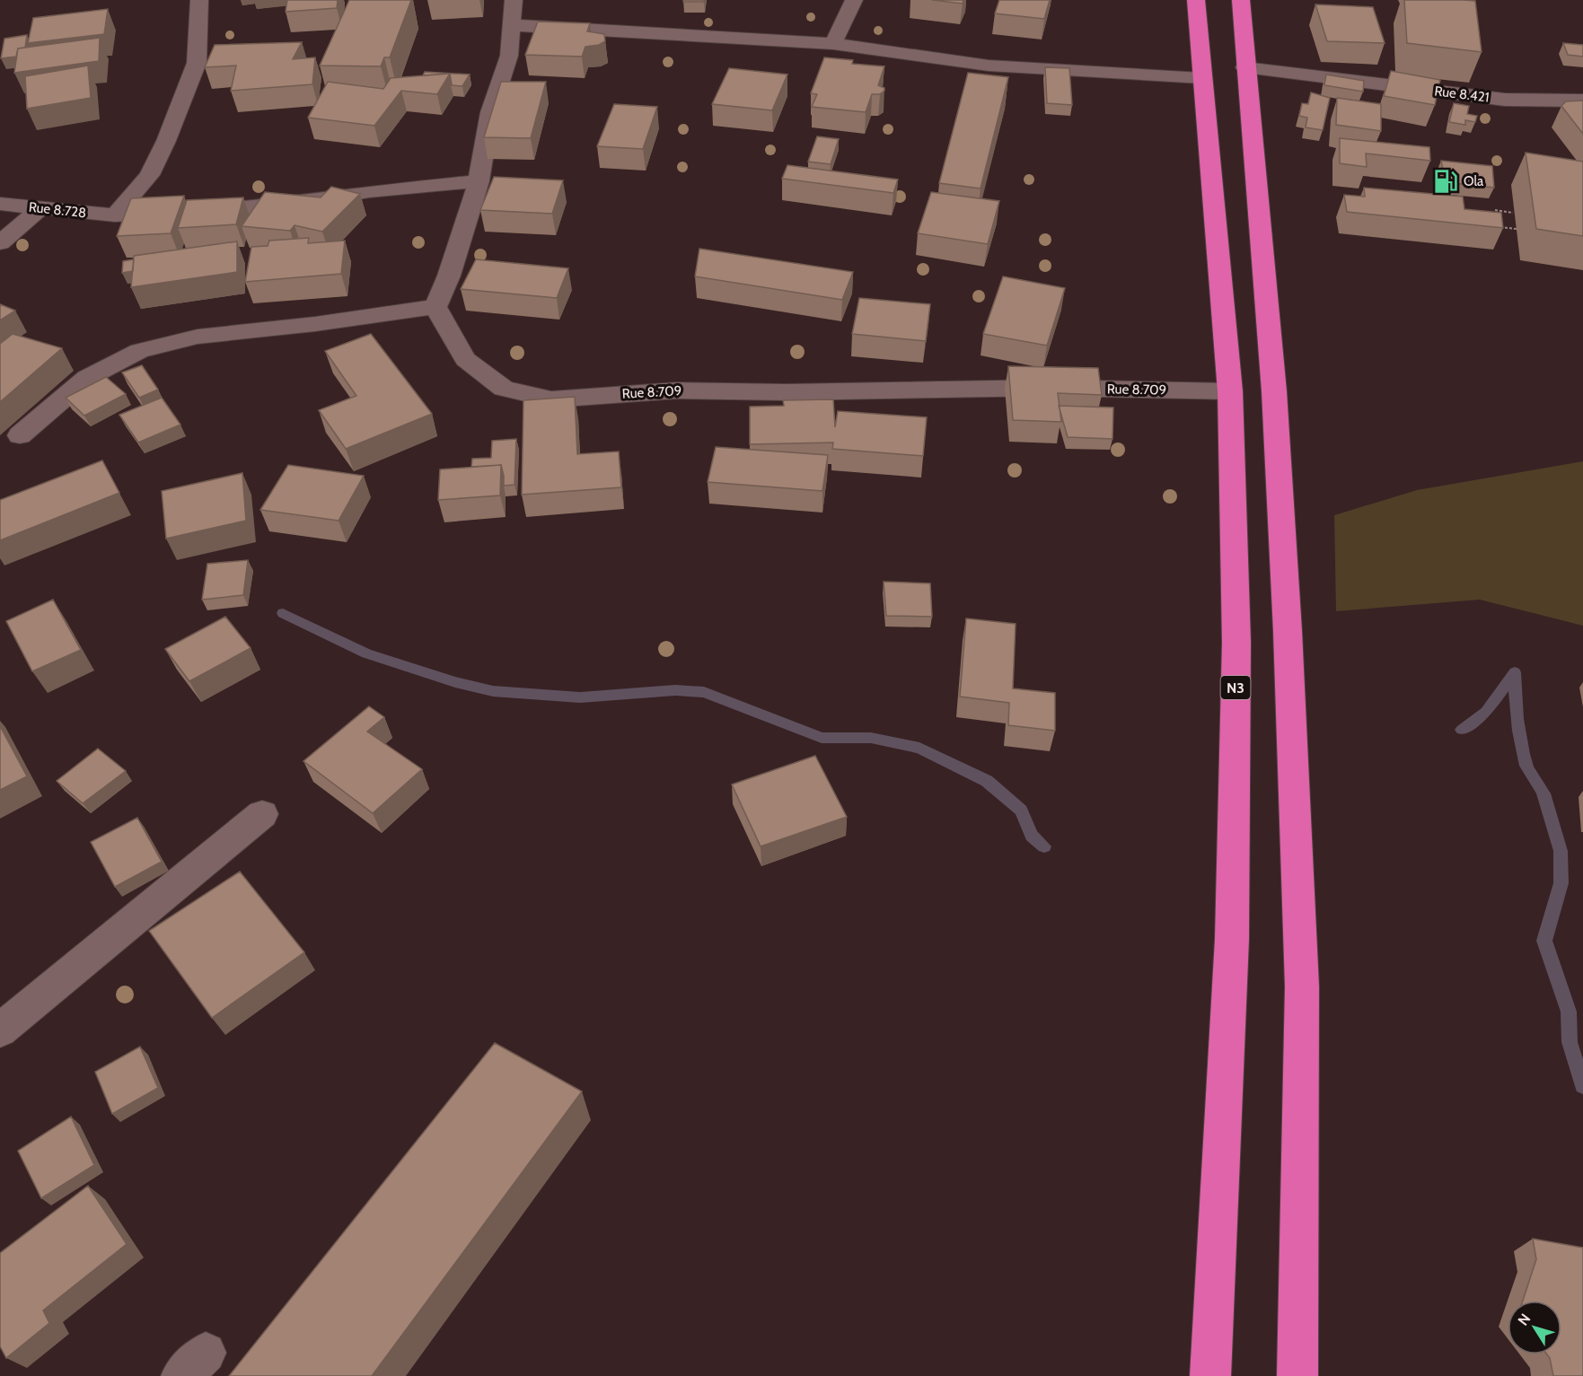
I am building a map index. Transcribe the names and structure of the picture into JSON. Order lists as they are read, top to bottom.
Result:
{
  "streets": {
    "highway": ["N3"],
    "street": ["Rue 8.421", "Rue 8.728", "Rue 8.709"]
  },
  "crossings": [
    ["Rue 8.709", "N3"]
  ],
  "places": {
    "fuel station": ["Ola"]
  },
  "north": "top left"
}
